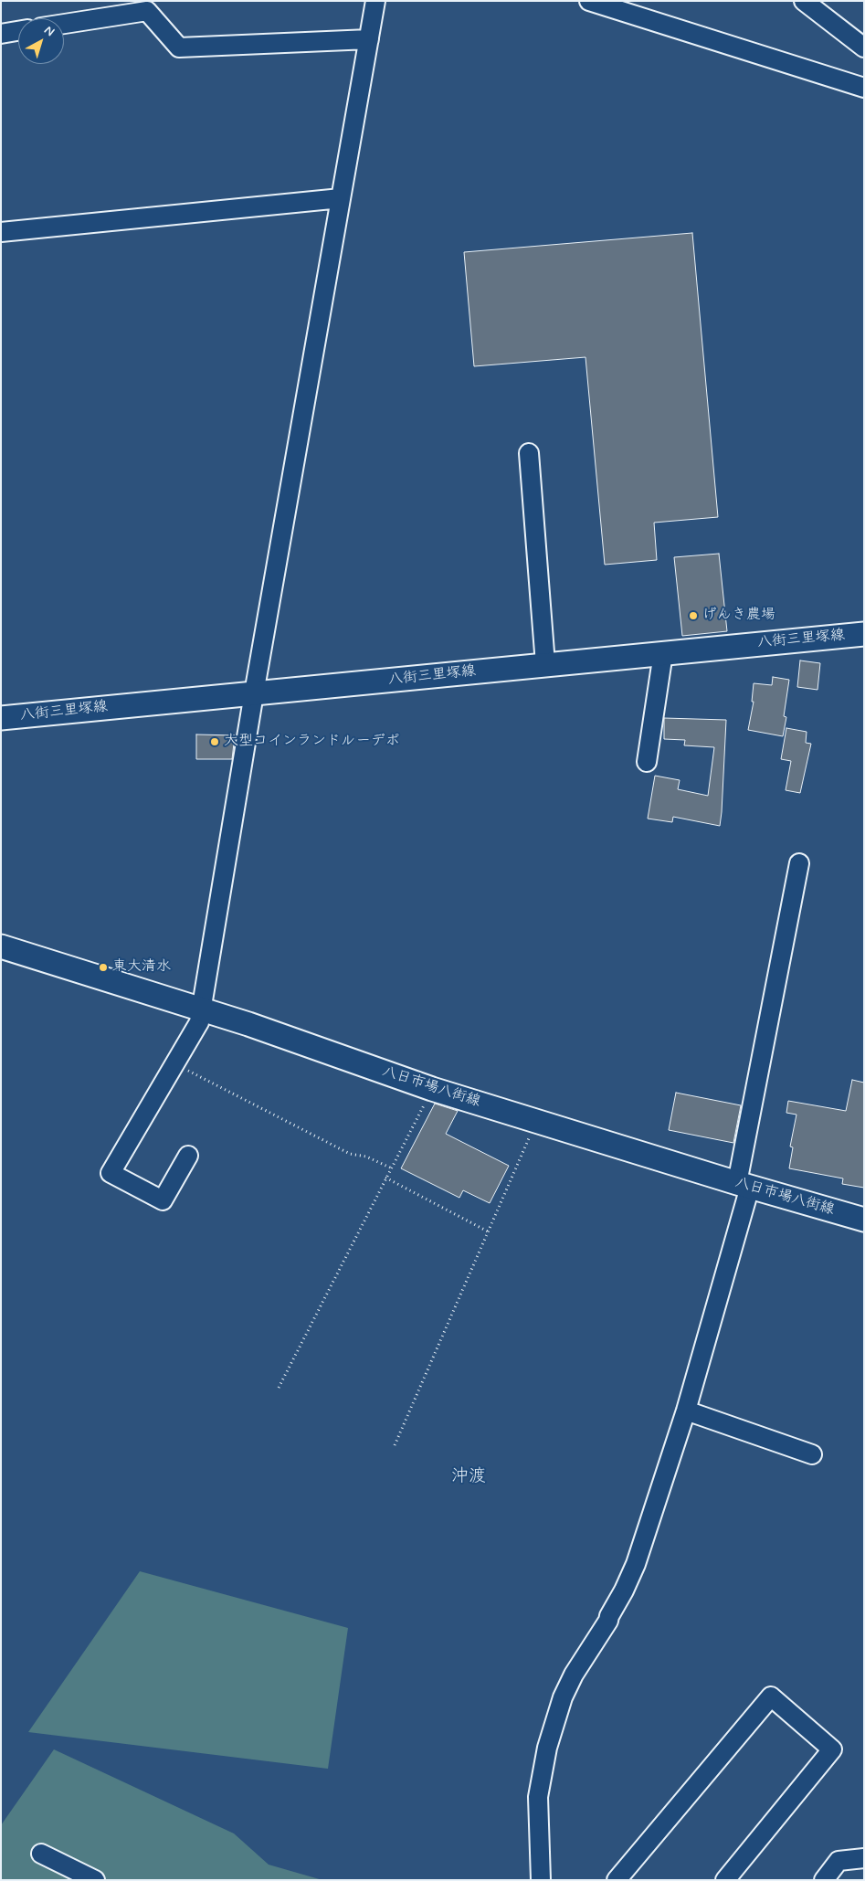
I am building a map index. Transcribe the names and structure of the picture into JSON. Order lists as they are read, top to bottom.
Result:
{
  "streets": {
    "main road": ["八街三里塚線", "八日市場八街線"]
  },
  "districts": ["沖渡"],
  "places": ["げんき農場", "大型コインランドルーデポ", "東大清水"],
  "north": "top right"
}
